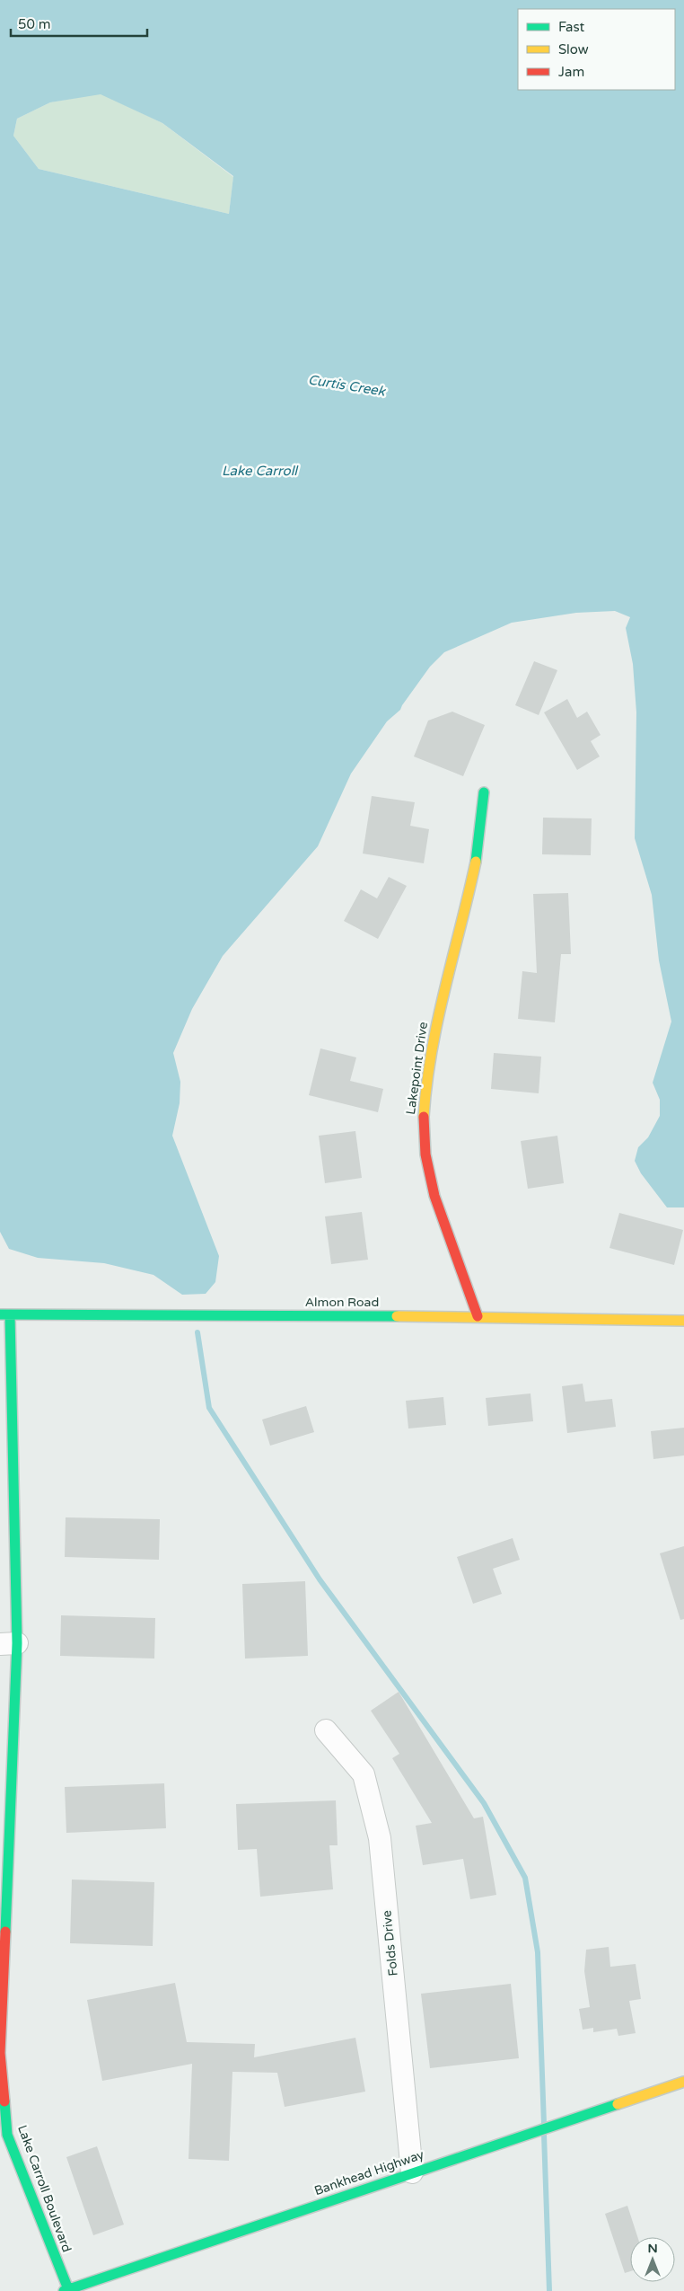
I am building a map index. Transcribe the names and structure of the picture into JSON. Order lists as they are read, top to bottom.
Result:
{
  "streets": {
    "street": [
      "Lakepoint Drive",
      "Almon Road",
      "Folds Drive",
      "Bankhead Highway",
      "Lake Carroll Boulevard"
    ]
  },
  "crossings": [
    ["Lakepoint Drive", "Almon Road"],
    ["Almon Road", "Lake Carroll Boulevard"],
    ["Folds Drive", "Bankhead Highway"],
    ["Bankhead Highway", "Lake Carroll Boulevard"]
  ],
  "water": ["Curtis Creek", "Lake Carroll"],
  "legend": ["Fast", "Slow", "Jam"],
  "scale_bar": "50 m",
  "north": "top"
}
